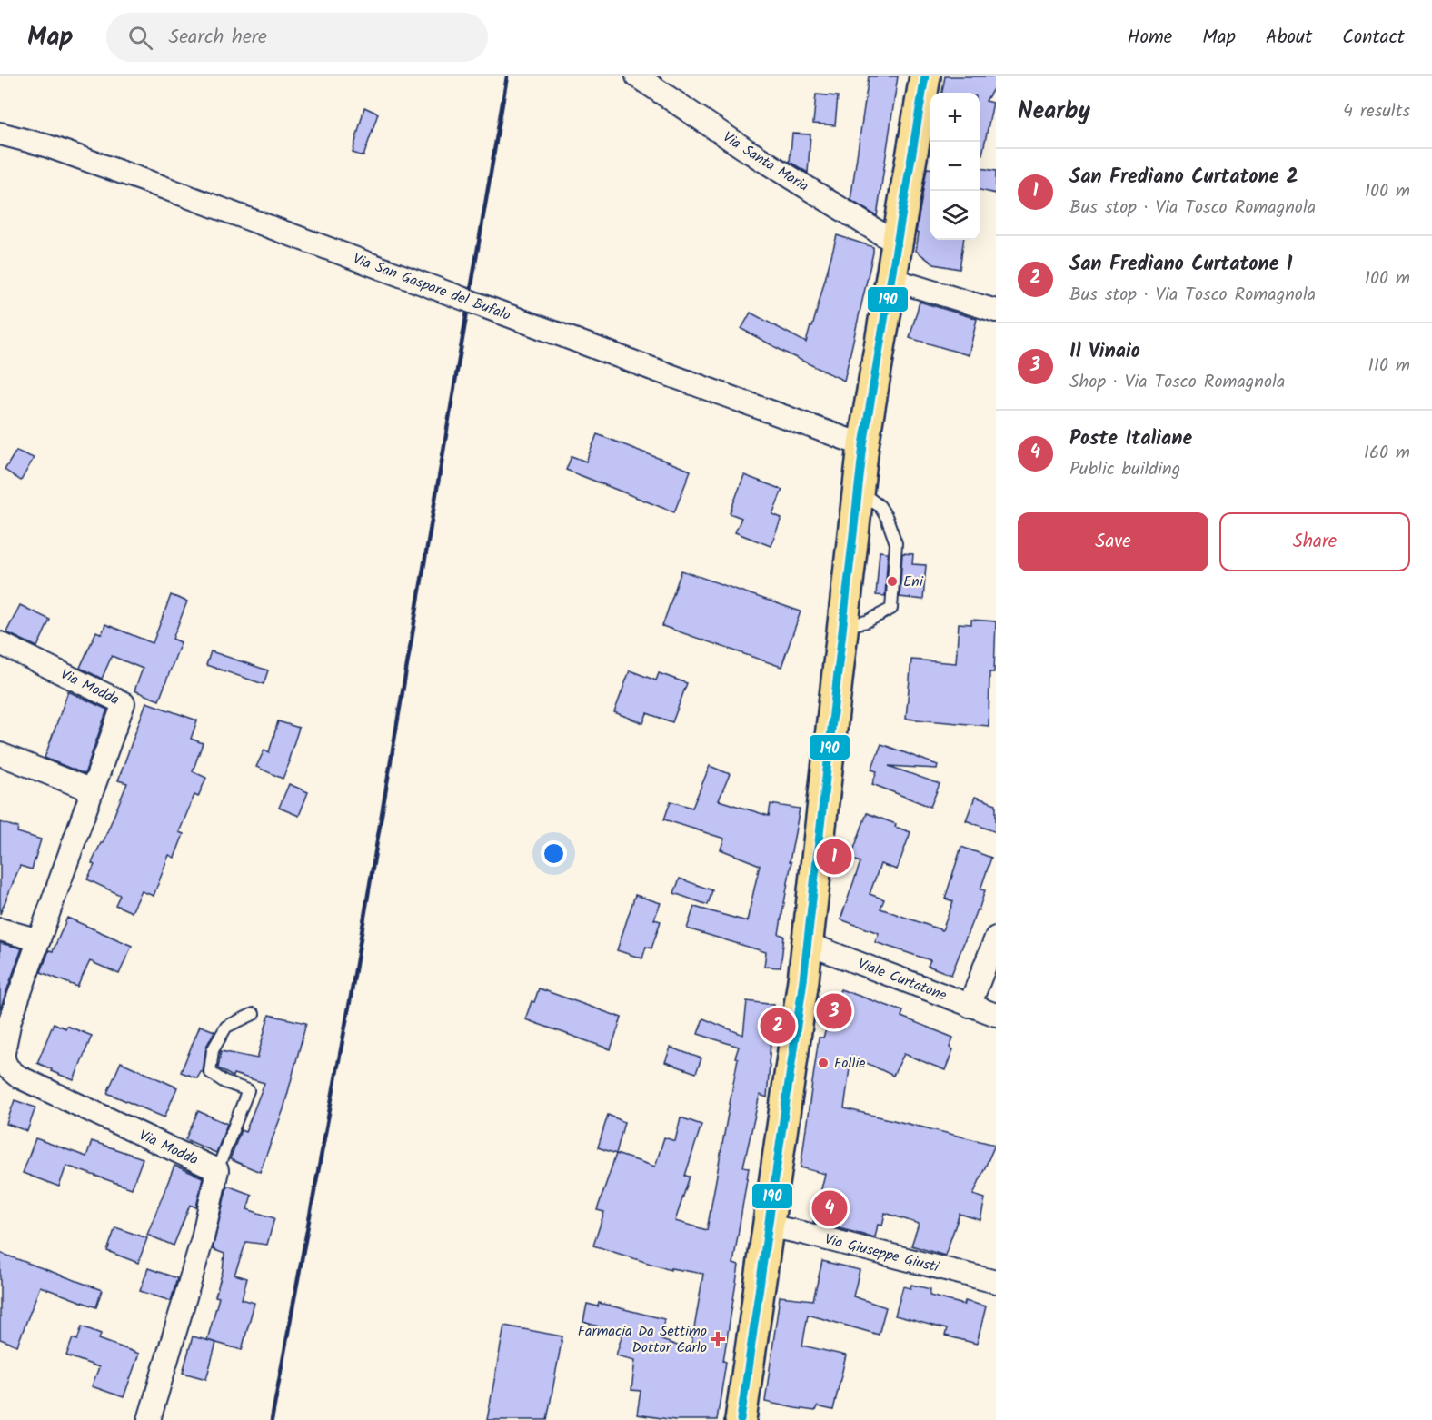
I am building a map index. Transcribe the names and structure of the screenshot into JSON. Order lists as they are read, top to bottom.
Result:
{
  "streets": {
    "street": [
      "Via Santa Maria",
      "Via San Gaspare del Bufalo",
      "Via Modda",
      "Viale Curtatone",
      "Via Giuseppe Giusti"
    ]
  },
  "places": {
    "other": ["Eni", "Follie"],
    "health": ["Farmacia Da Settimo Dottor Carlo"]
  },
  "lines": ["transit line 190"],
  "page": {
    "header": "Map",
    "search": "Search here",
    "nav": [
      "Home",
      "Map",
      "About",
      "Contact"
    ],
    "heading": ["Nearby", "4 results"],
    "map_buttons": ["+", "−"],
    "list": [
      {
        "mark": "1",
        "name": "San Frediano Curtatone 2",
        "note": "Bus stop · Via Tosco Romagnola",
        "value": "100 m"
      },
      {
        "mark": "2",
        "name": "San Frediano Curtatone 1",
        "note": "Bus stop · Via Tosco Romagnola",
        "value": "100 m"
      },
      {
        "mark": "3",
        "name": "Il Vinaio",
        "note": "Shop · Via Tosco Romagnola",
        "value": "110 m"
      },
      {
        "mark": "4",
        "name": "Poste Italiane",
        "note": "Public building",
        "value": "160 m"
      }
    ],
    "buttons": ["Save", "Share"],
    "pins": [
      "1",
      "3",
      "2",
      "4"
    ]
  }
}
